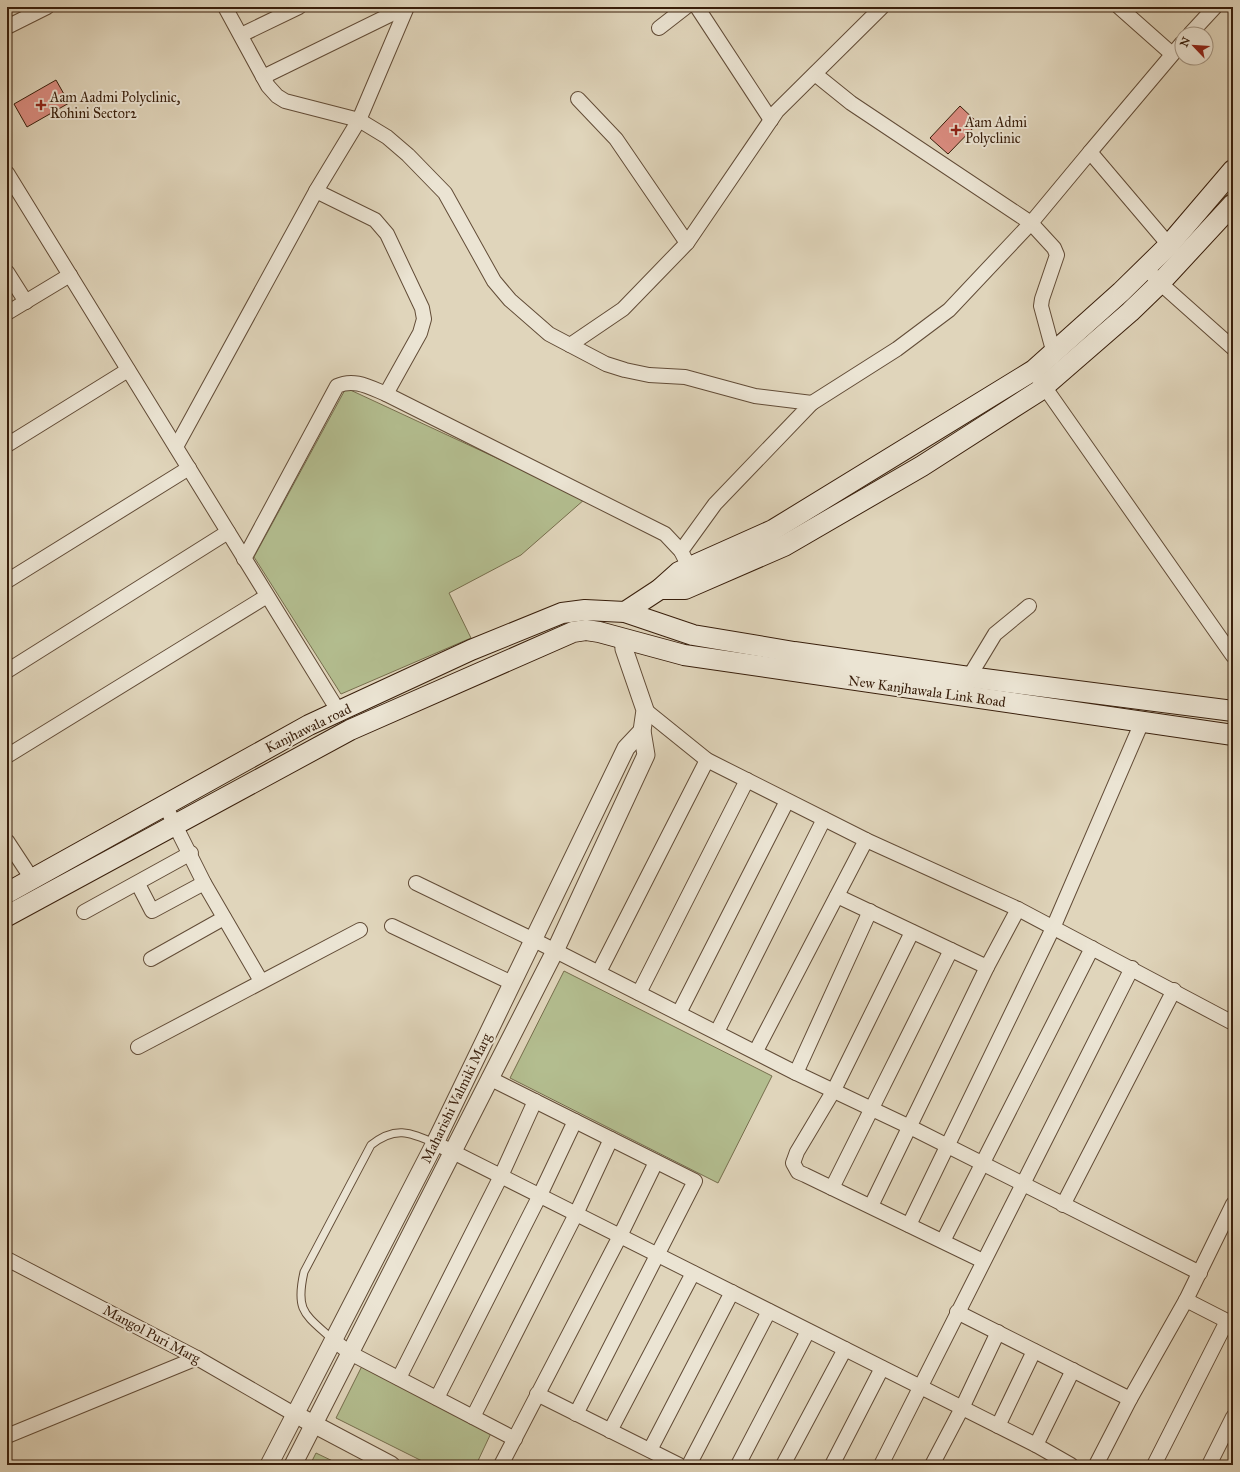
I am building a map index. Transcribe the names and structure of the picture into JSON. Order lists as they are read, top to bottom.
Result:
{
  "streets": {
    "main road": ["New Kanjhawala Link Road", "Kanjhawala road"],
    "street": ["Maharishi Valmiki Marg", "Mangol Puri Marg"]
  },
  "crossings": [
    ["New Kanjhawala Link Road", "Kanjhawala road"],
    ["New Kanjhawala Link Road", "Maharishi Valmiki Marg"],
    ["Kanjhawala road", "Maharishi Valmiki Marg"],
    ["Maharishi Valmiki Marg", "Mangol Puri Marg"]
  ],
  "places": {
    "health": ["Aam Aadmi Polyclinic, Rohini Sector2", "Aam Admi Polyclinic"]
  },
  "north": "top left"
}
